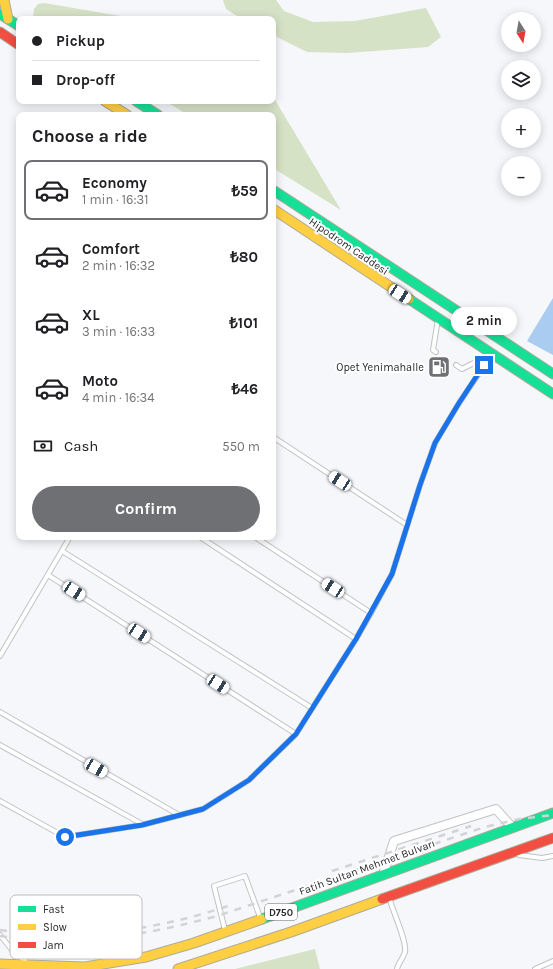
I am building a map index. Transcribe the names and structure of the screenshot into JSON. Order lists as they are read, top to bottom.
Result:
{
  "streets": {
    "main road": ["Hipodrom Caddesi", "Fatih Sultan Mehmet Bulvarı", "D750"]
  },
  "places": {
    "fuel station": ["Opet Yenimahalle"]
  },
  "legend": ["Fast", "Slow", "Jam"],
  "north": "bottom",
  "page": {
    "map_buttons": ["+", "−"],
    "banner": ["Pickup", "Drop-off"],
    "heading": "Choose a ride",
    "list": [
      {
        "name": "Economy",
        "note": "1 min · 16:31",
        "value": "₺59"
      },
      {
        "name": "Comfort",
        "note": "2 min · 16:32",
        "value": "₺80"
      },
      {
        "name": "XL",
        "note": "3 min · 16:33",
        "value": "₺101"
      },
      {
        "name": "Moto",
        "note": "4 min · 16:34",
        "value": "₺46"
      }
    ],
    "bubble": "2 min",
    "pay": ["Cash", "550 m"],
    "buttons": "Confirm"
  }
}
